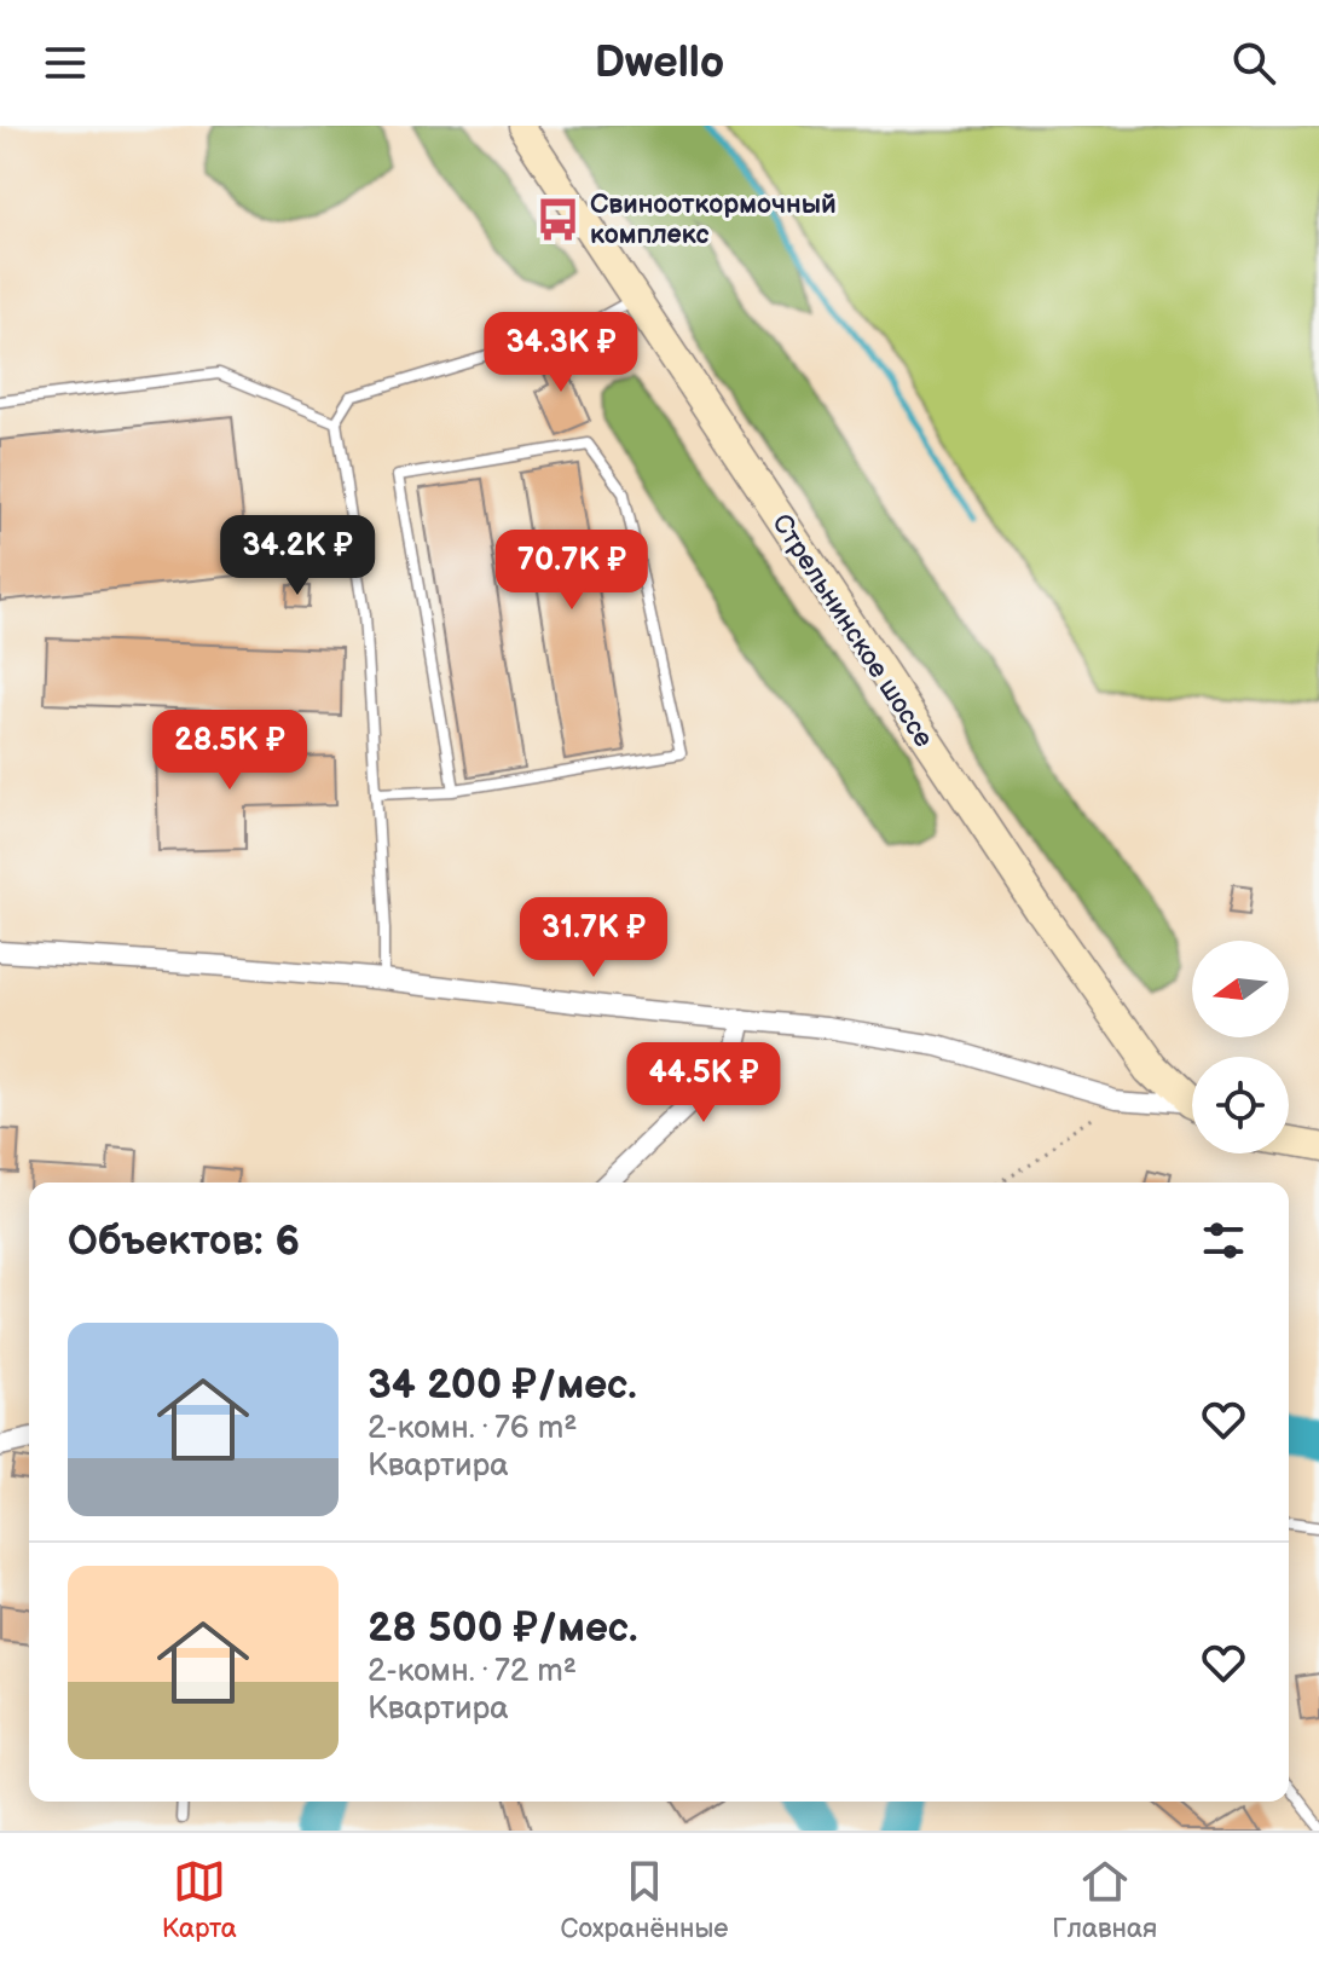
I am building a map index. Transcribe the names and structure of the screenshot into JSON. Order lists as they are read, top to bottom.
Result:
{
  "streets": {
    "main road": ["Стрельнинское шоссе"]
  },
  "places": {
    "bus stop": ["Свинооткормочный комплекс"]
  },
  "north": "left",
  "page": {
    "header": "Dwello",
    "price": [
      "34.3K ₽",
      "34.2K ₽",
      "70.7K ₽",
      "28.5K ₽",
      "31.7K ₽",
      "44.5K ₽"
    ],
    "heading": "Объектов: 6",
    "list": [
      {
        "name": "34 200 ₽/мес.",
        "note": "2-комн. · 76 m² · Квартира"
      },
      {
        "name": "28 500 ₽/мес.",
        "note": "2-комн. · 72 m² · Квартира"
      }
    ],
    "tabs": ["Карта", "Сохранённые", "Главная"]
  }
}
